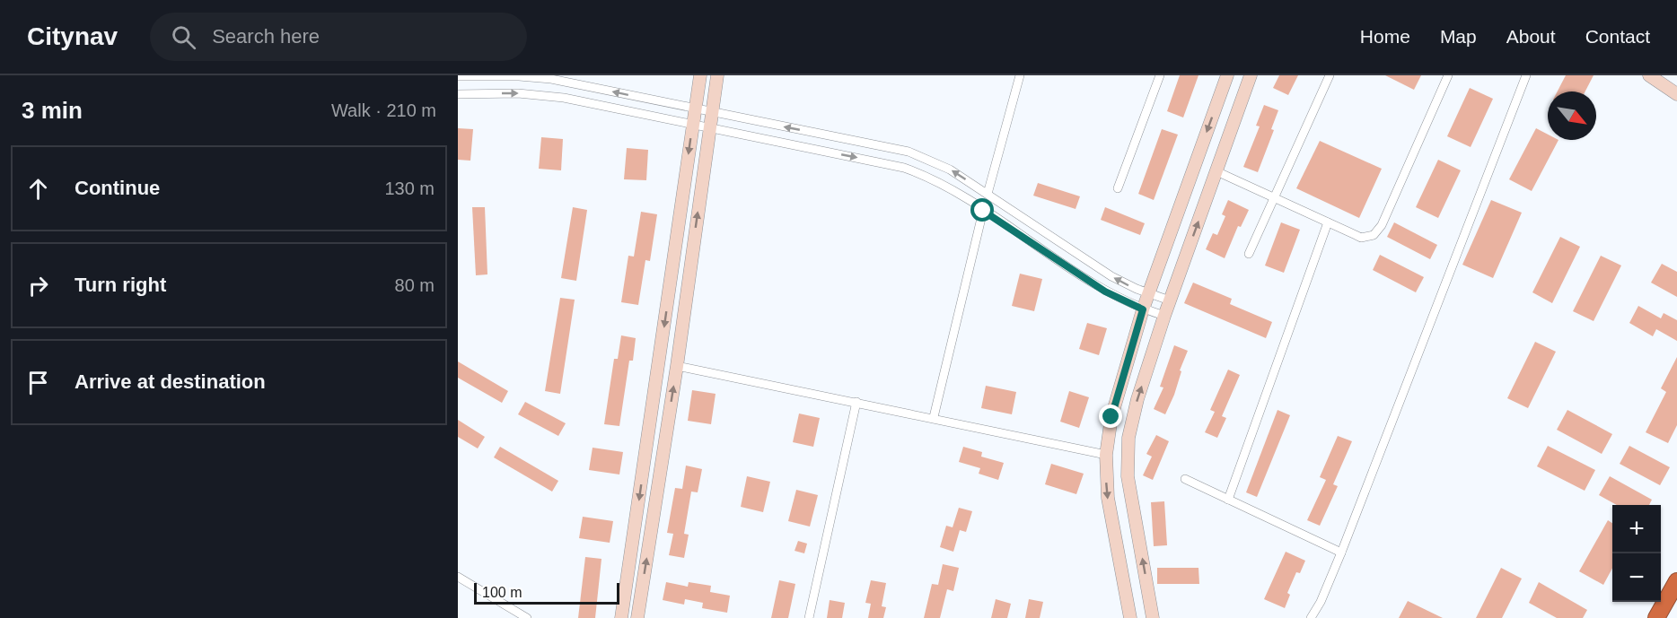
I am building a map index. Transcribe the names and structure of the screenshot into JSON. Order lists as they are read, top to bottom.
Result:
{
  "scale_bar": "100 m",
  "north": "bottom right",
  "page": {
    "header": "Citynav",
    "search": "Search here",
    "nav": [
      "Home",
      "Map",
      "About",
      "Contact"
    ],
    "heading": ["3 min", "Walk · 210 m"],
    "list": [
      ["Continue", "130 m"],
      ["Turn right", "80 m"],
      "Arrive at destination"
    ],
    "map_buttons": ["+", "−"],
    "scale": "100 m"
  }
}
